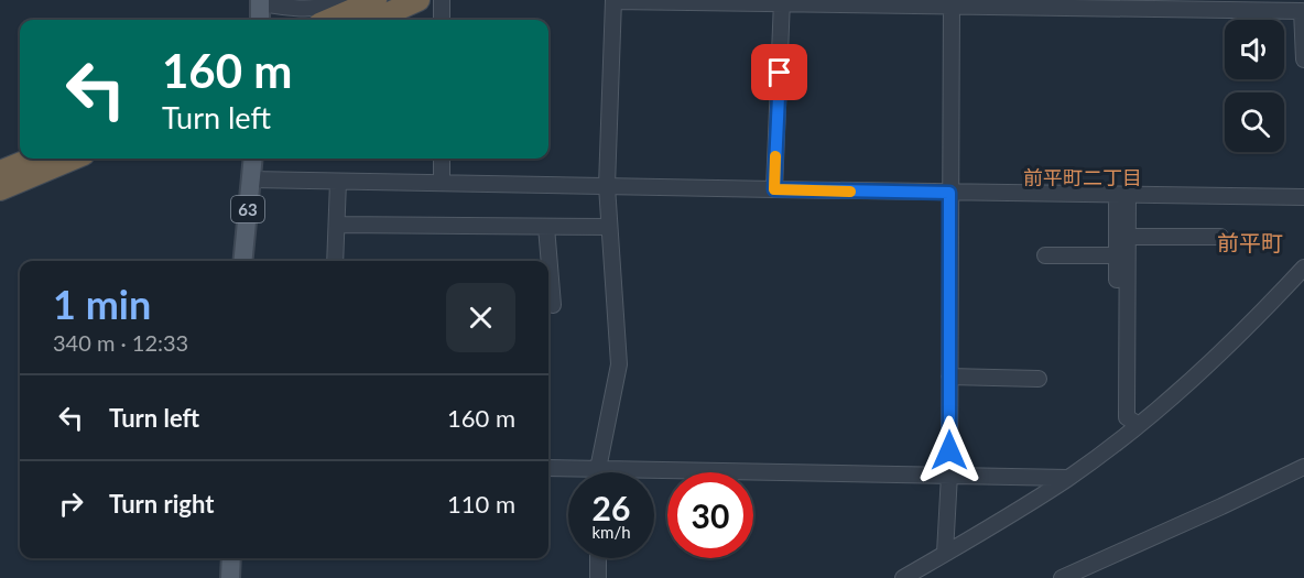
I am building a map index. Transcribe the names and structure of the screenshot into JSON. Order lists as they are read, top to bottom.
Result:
{
  "streets": {
    "main road": ["63"]
  },
  "districts": ["前平町二丁目", "前平町"],
  "page": {
    "turn": ["160 m", "Turn left"],
    "heading": ["1 min", "340 m · 12:33"],
    "list": [
      {
        "name": "Turn left",
        "value": "160 m"
      },
      {
        "name": "Turn right",
        "value": "110 m"
      }
    ],
    "speed": "26 km/h",
    "limit": "30"
  }
}
